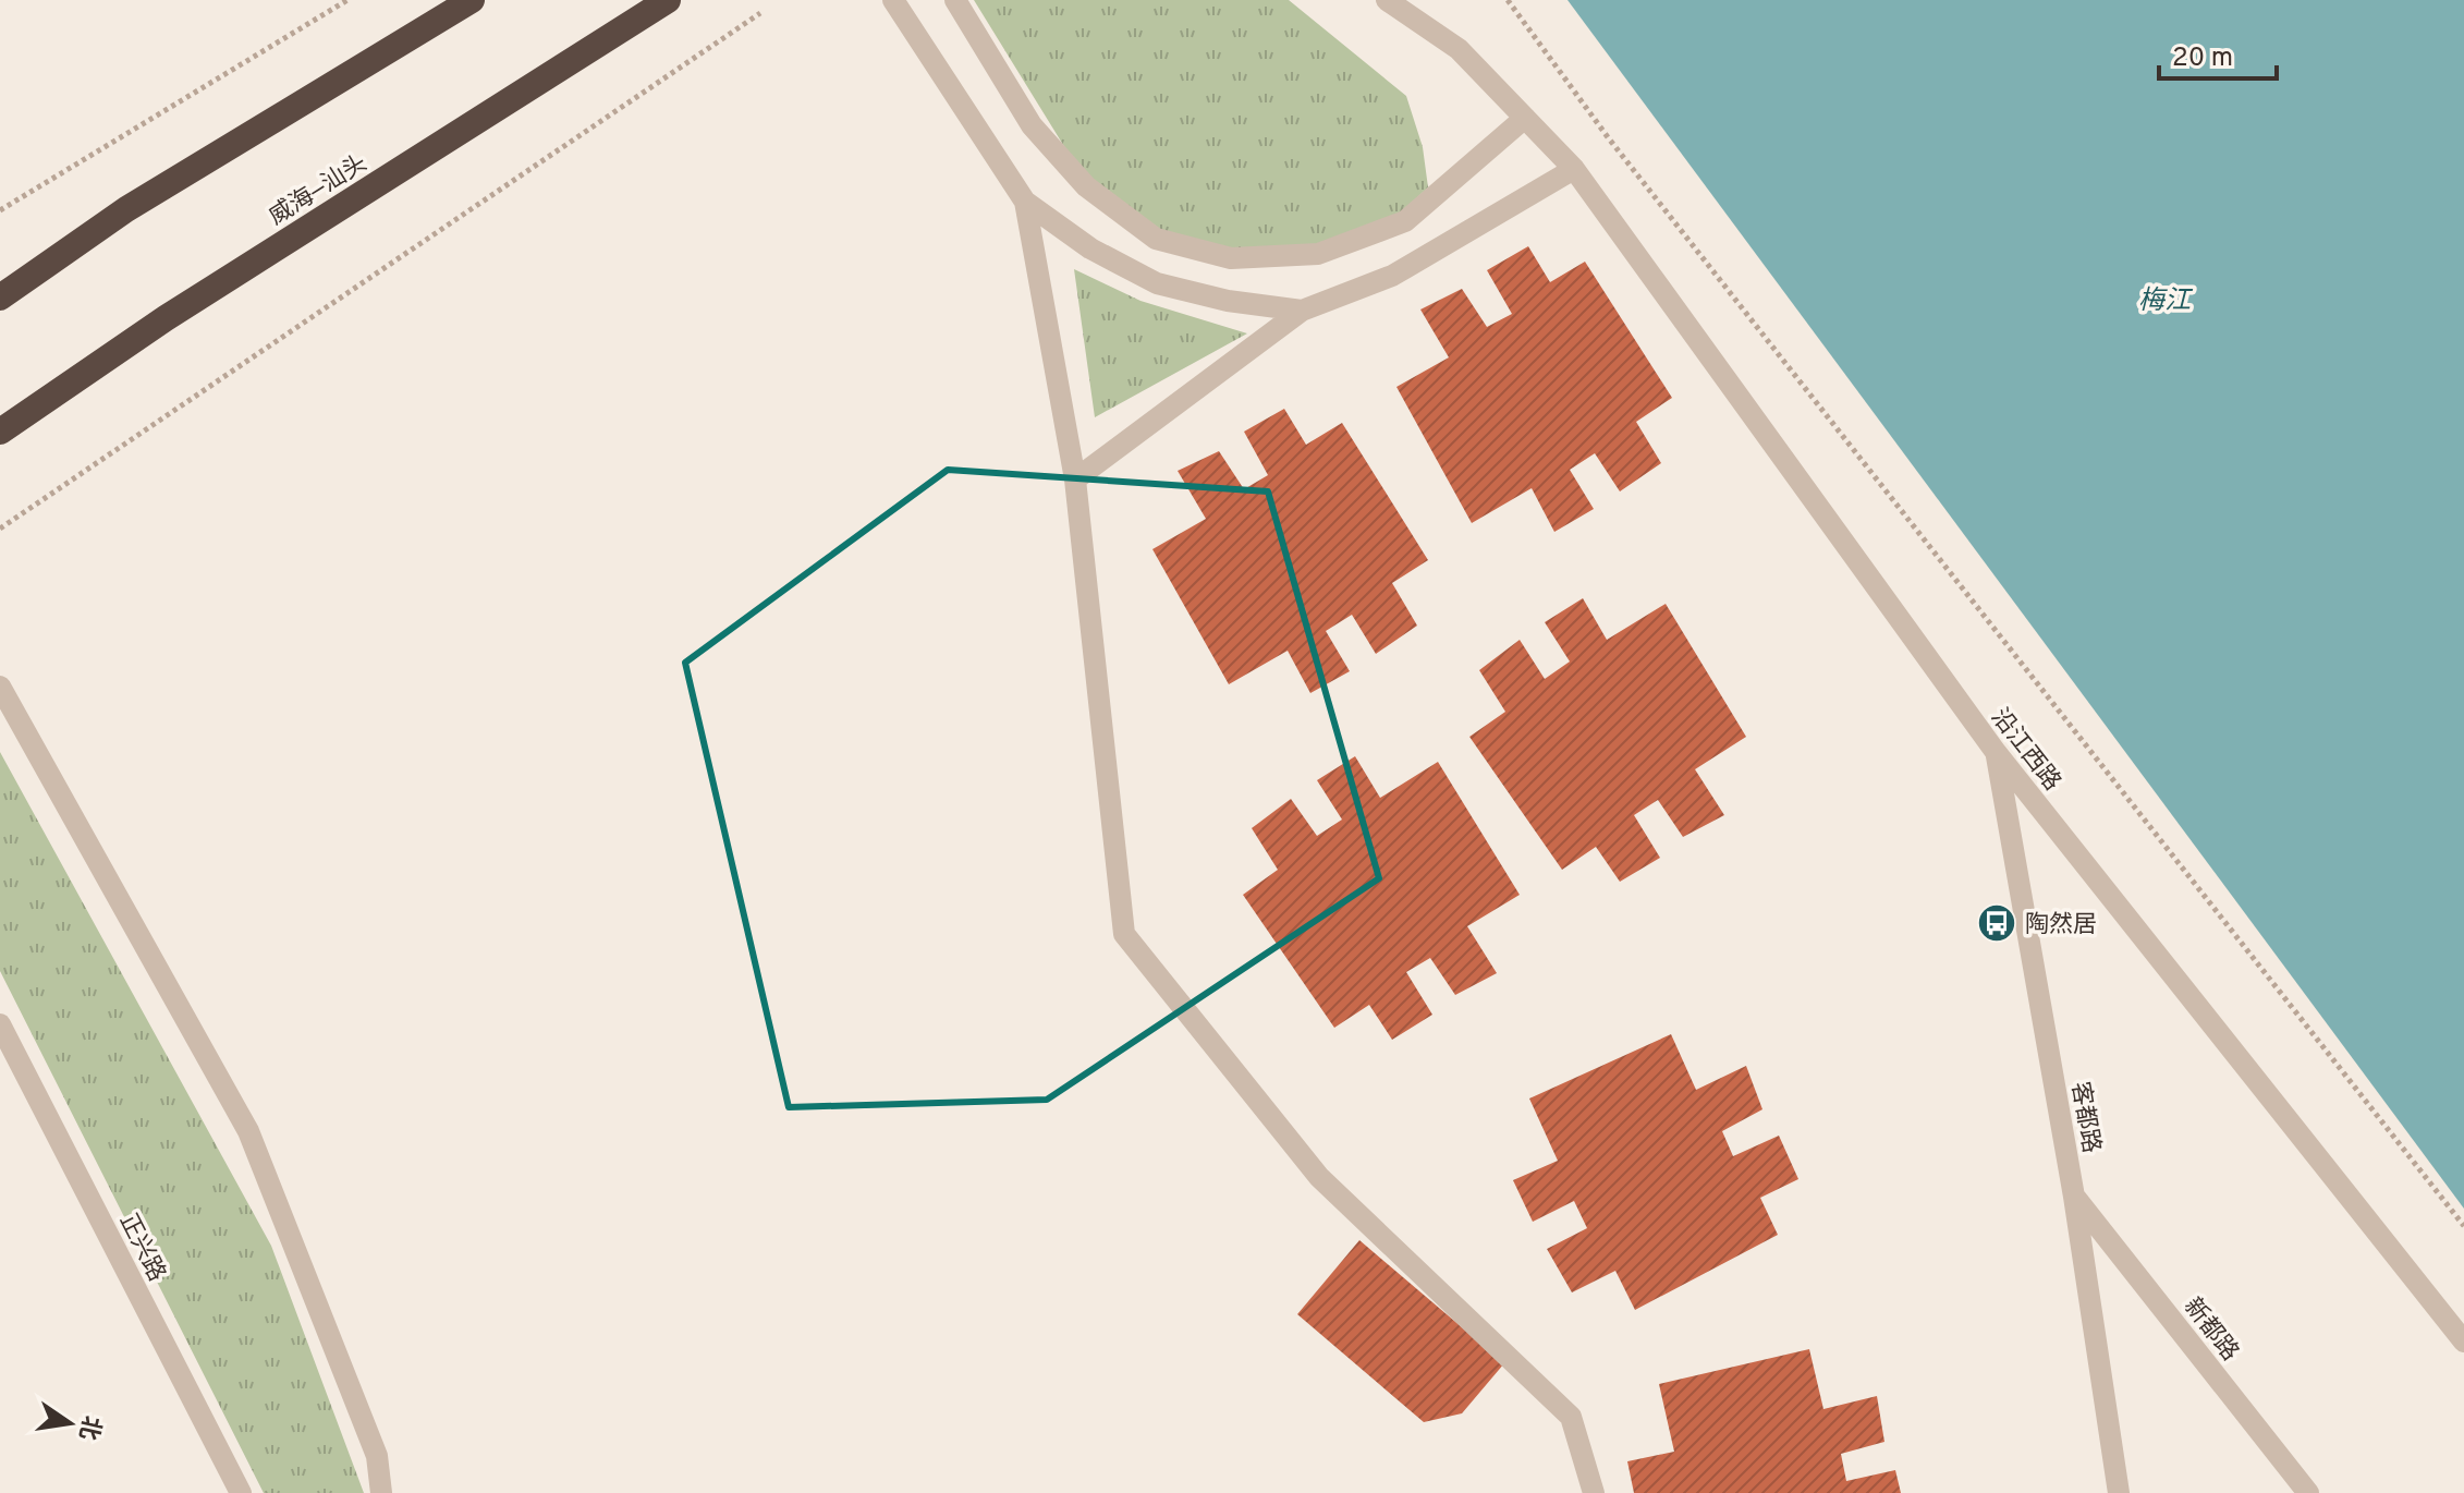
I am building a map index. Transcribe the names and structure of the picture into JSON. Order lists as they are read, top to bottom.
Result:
{
  "streets": {
    "highway": ["威海—汕头"],
    "street": [
      "沿江西路",
      "客都路",
      "正兴路",
      "新都路"
    ]
  },
  "crossings": [
    ["沿江西路", "客都路"],
    ["客都路", "新都路"]
  ],
  "water": ["梅江"],
  "places": {
    "bus stop": ["陶然居"]
  },
  "scale_bar": "20 m",
  "north": "right"
}
